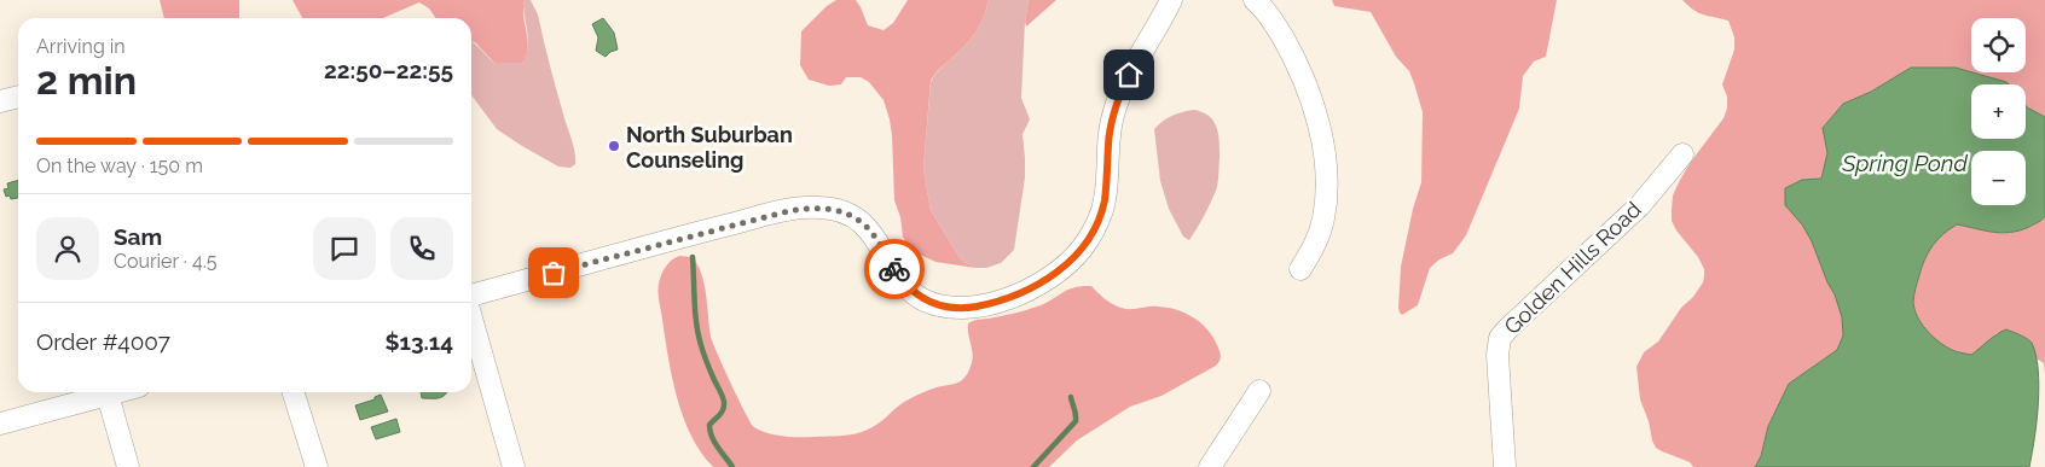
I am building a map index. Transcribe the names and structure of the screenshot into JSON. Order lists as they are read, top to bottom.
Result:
{
  "streets": {
    "street": ["Golden Hills Road"]
  },
  "water": ["Spring Pond"],
  "places": ["North Suburban Counseling"],
  "page": {
    "map_buttons": ["+", "−"],
    "heading": ["2 min", "Arriving in", "22:50–22:55"],
    "panel": [
      "Sam",
      "Courier · 4.5",
      "Order #4007",
      "$13.14"
    ],
    "bar": "On the way · 150 m"
  }
}
